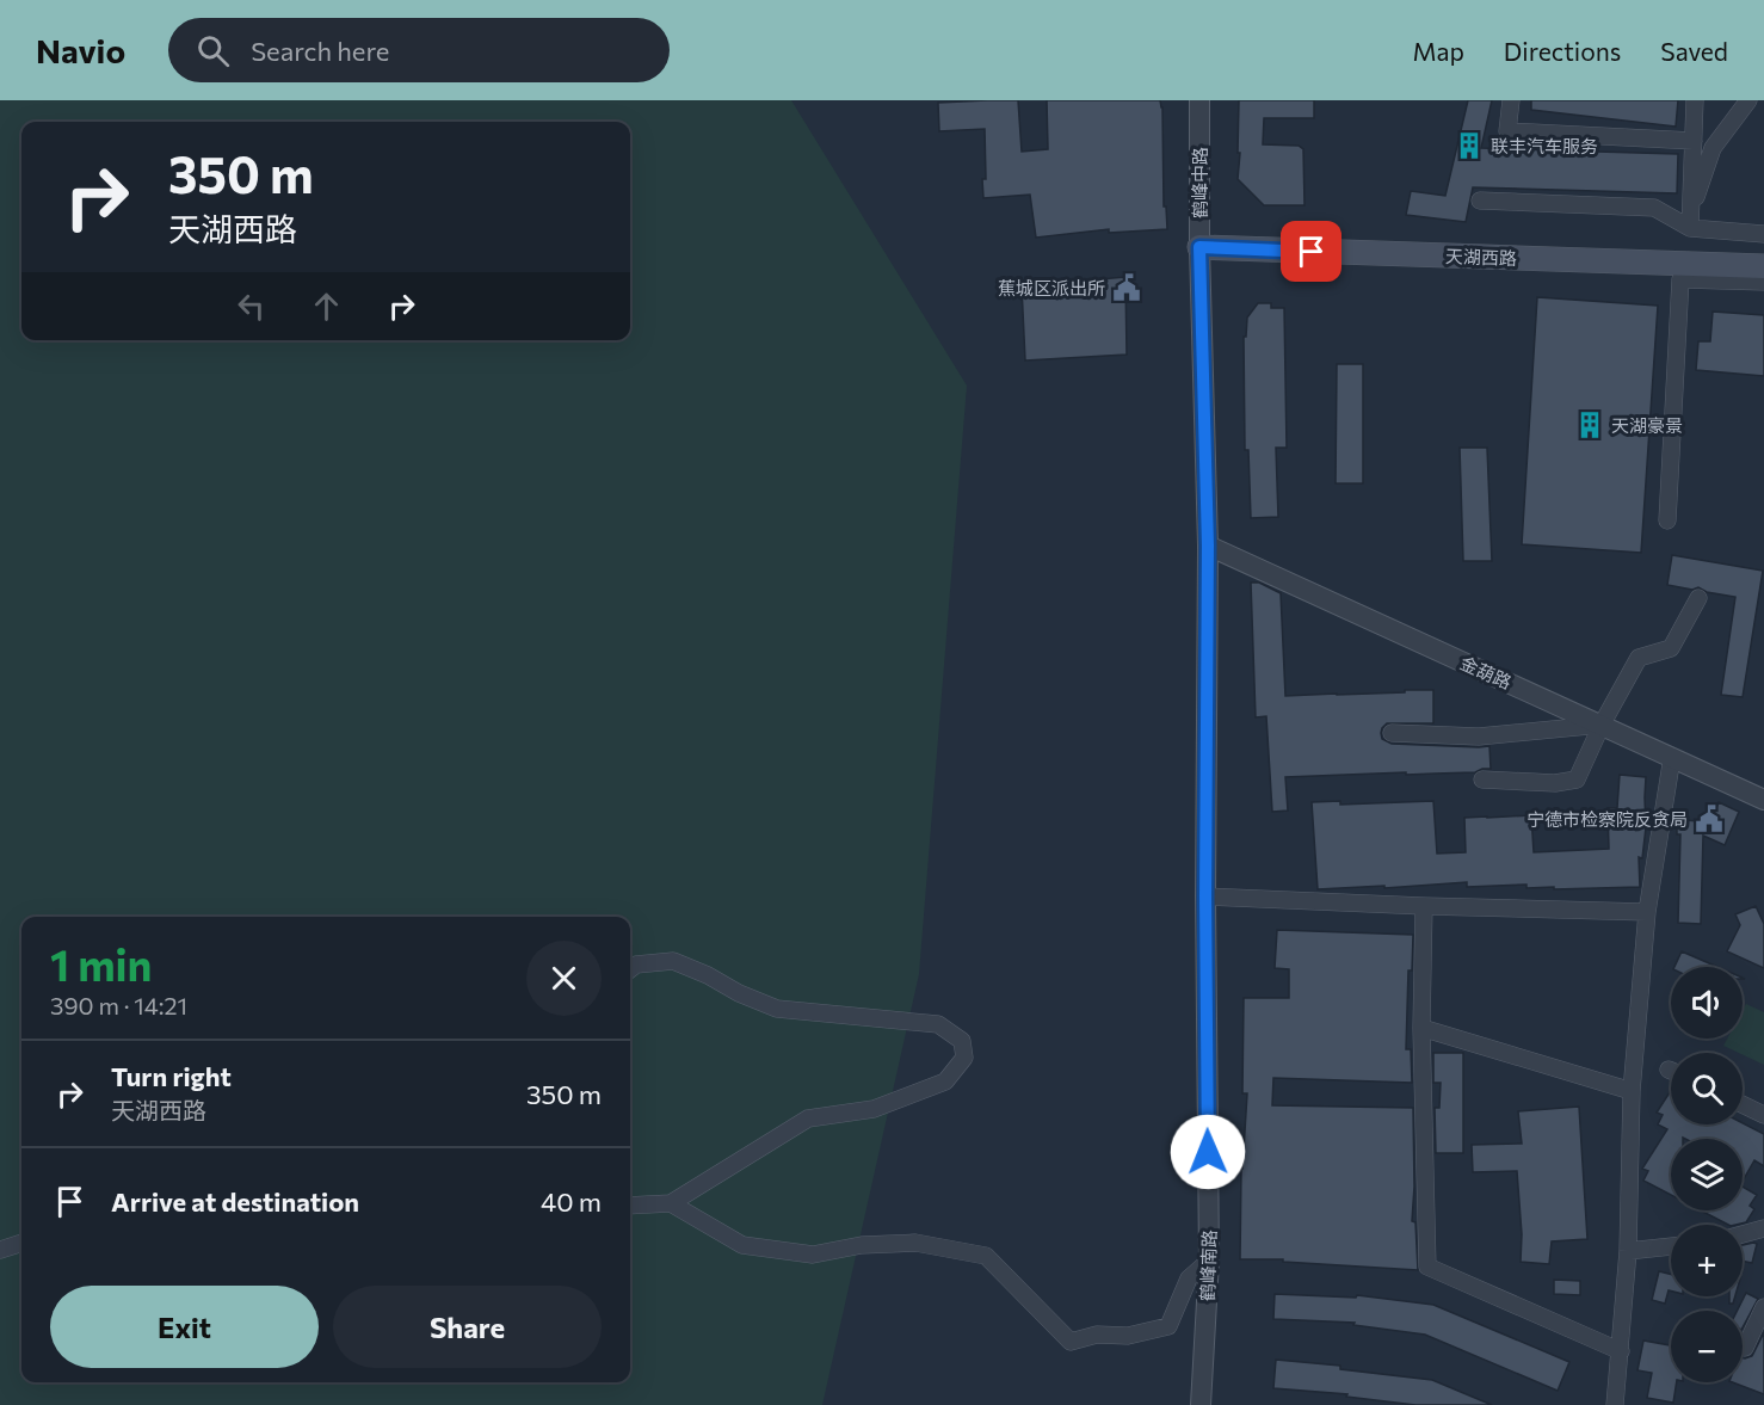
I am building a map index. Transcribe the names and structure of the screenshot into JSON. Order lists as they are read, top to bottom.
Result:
{
  "streets": {
    "main road": ["天湖西路"],
    "street": ["鹤峰中路", "金葫路", "鹤峰南路"]
  },
  "crossings": [
    ["鹤峰中路", "天湖西路"],
    ["鹤峰中路", "金葫路"],
    ["鹤峰中路", "鹤峰南路"]
  ],
  "places": {
    "building": ["联丰汽车服务", "天湖豪景"],
    "public building": ["蕉城区派出所", "宁德市检察院反贪局"]
  },
  "page": {
    "header": "Navio",
    "search": "Search here",
    "nav": ["Map", "Directions", "Saved"],
    "turn": ["350 m", "天湖西路"],
    "heading": ["1 min", "390 m · 14:21"],
    "map_buttons": ["+", "−"],
    "list": [
      {
        "name": "Turn right",
        "note": "天湖西路",
        "value": "350 m"
      },
      {
        "name": "Arrive at destination",
        "value": "40 m"
      }
    ],
    "buttons": ["Exit", "Share"]
  }
}
